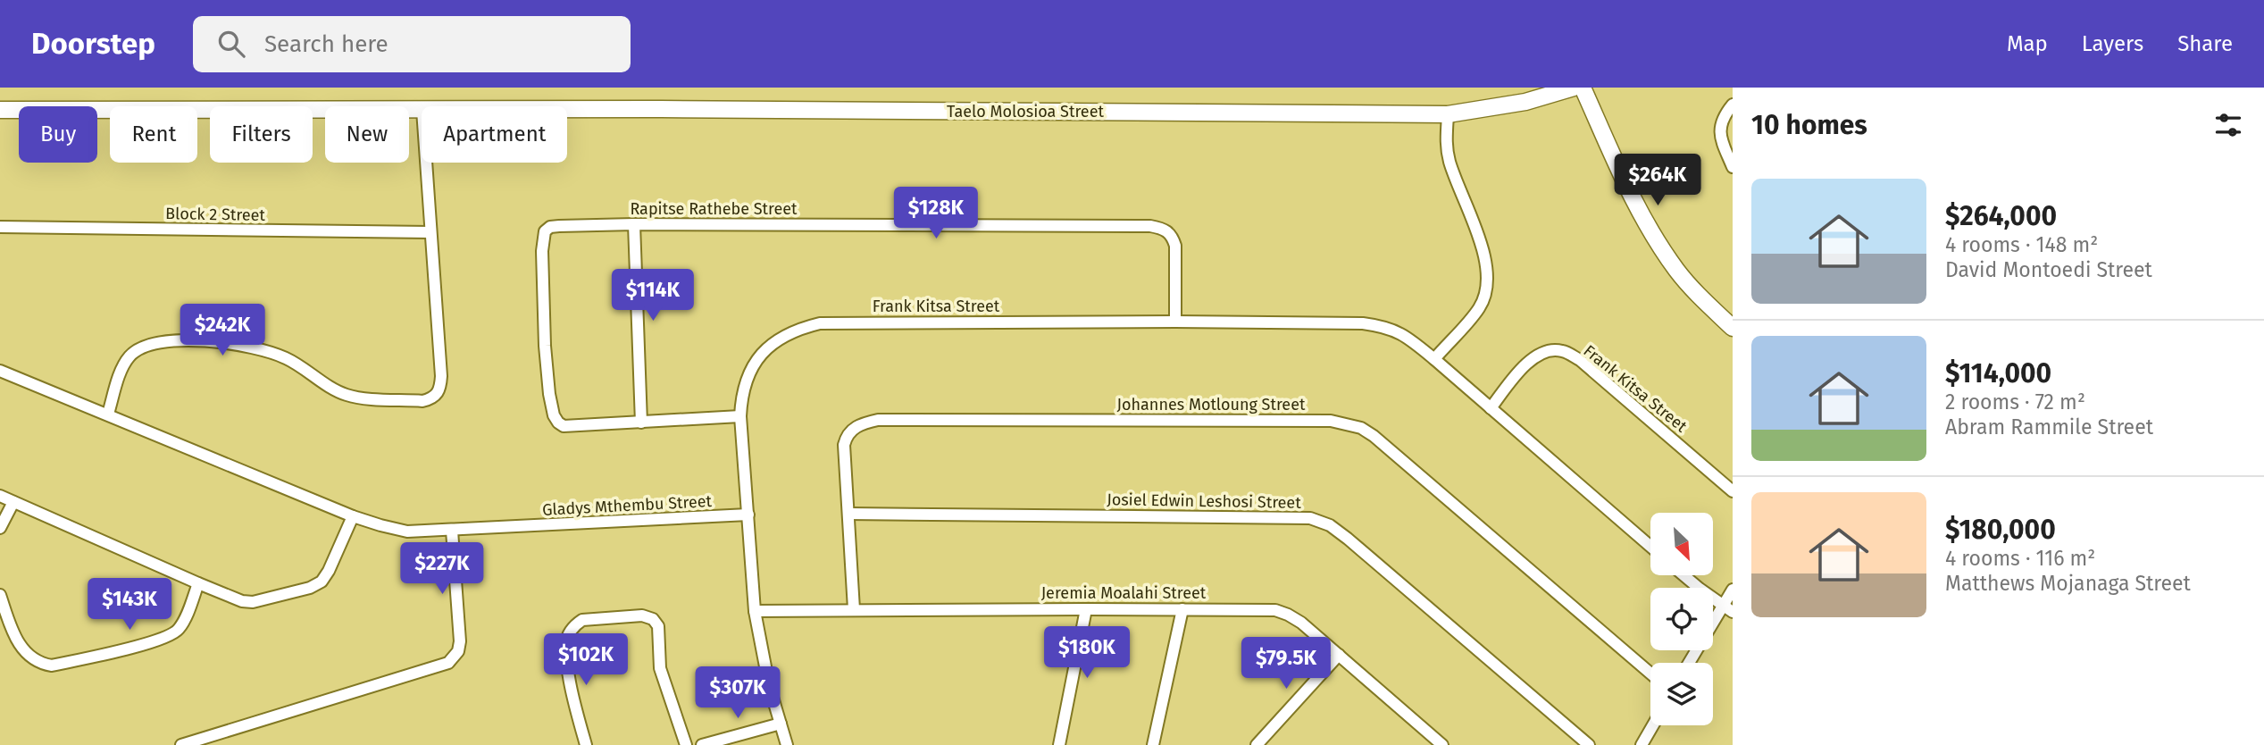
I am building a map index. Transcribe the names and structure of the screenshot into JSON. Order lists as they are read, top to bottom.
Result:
{
  "streets": {
    "street": [
      "Taelo Molosioa Street",
      "Rapitse Rathebe Street",
      "Block 2 Street",
      "Frank Kitsa Street",
      "Johannes Motloung Street",
      "Josiel Edwin Leshosi Street",
      "Gladys Mthembu Street",
      "Jeremia Moalahi Street"
    ]
  },
  "crossings": [
    ["Rapitse Rathebe Street", "Frank Kitsa Street"],
    ["Frank Kitsa Street", "Gladys Mthembu Street"],
    ["Frank Kitsa Street", "Jeremia Moalahi Street"],
    ["Johannes Motloung Street", "Josiel Edwin Leshosi Street"],
    ["Johannes Motloung Street", "Jeremia Moalahi Street"]
  ],
  "north": "bottom right",
  "page": {
    "header": "Doorstep",
    "search": "Search here",
    "nav": ["Map", "Layers", "Share"],
    "heading": "10 homes",
    "chip": [
      "Buy",
      "Rent",
      "Filters",
      "New",
      "Apartment"
    ],
    "price": [
      "$264K",
      "$128K",
      "$114K",
      "$242K",
      "$227K",
      "$143K",
      "$180K",
      "$102K",
      "$79.5K",
      "$307K"
    ],
    "list": [
      {
        "name": "$264,000",
        "note": "4 rooms · 148 m² · David Montoedi Street"
      },
      {
        "name": "$114,000",
        "note": "2 rooms · 72 m² · Abram Rammile Street"
      },
      {
        "name": "$180,000",
        "note": "4 rooms · 116 m² · Matthews Mojanaga Street"
      }
    ]
  }
}
